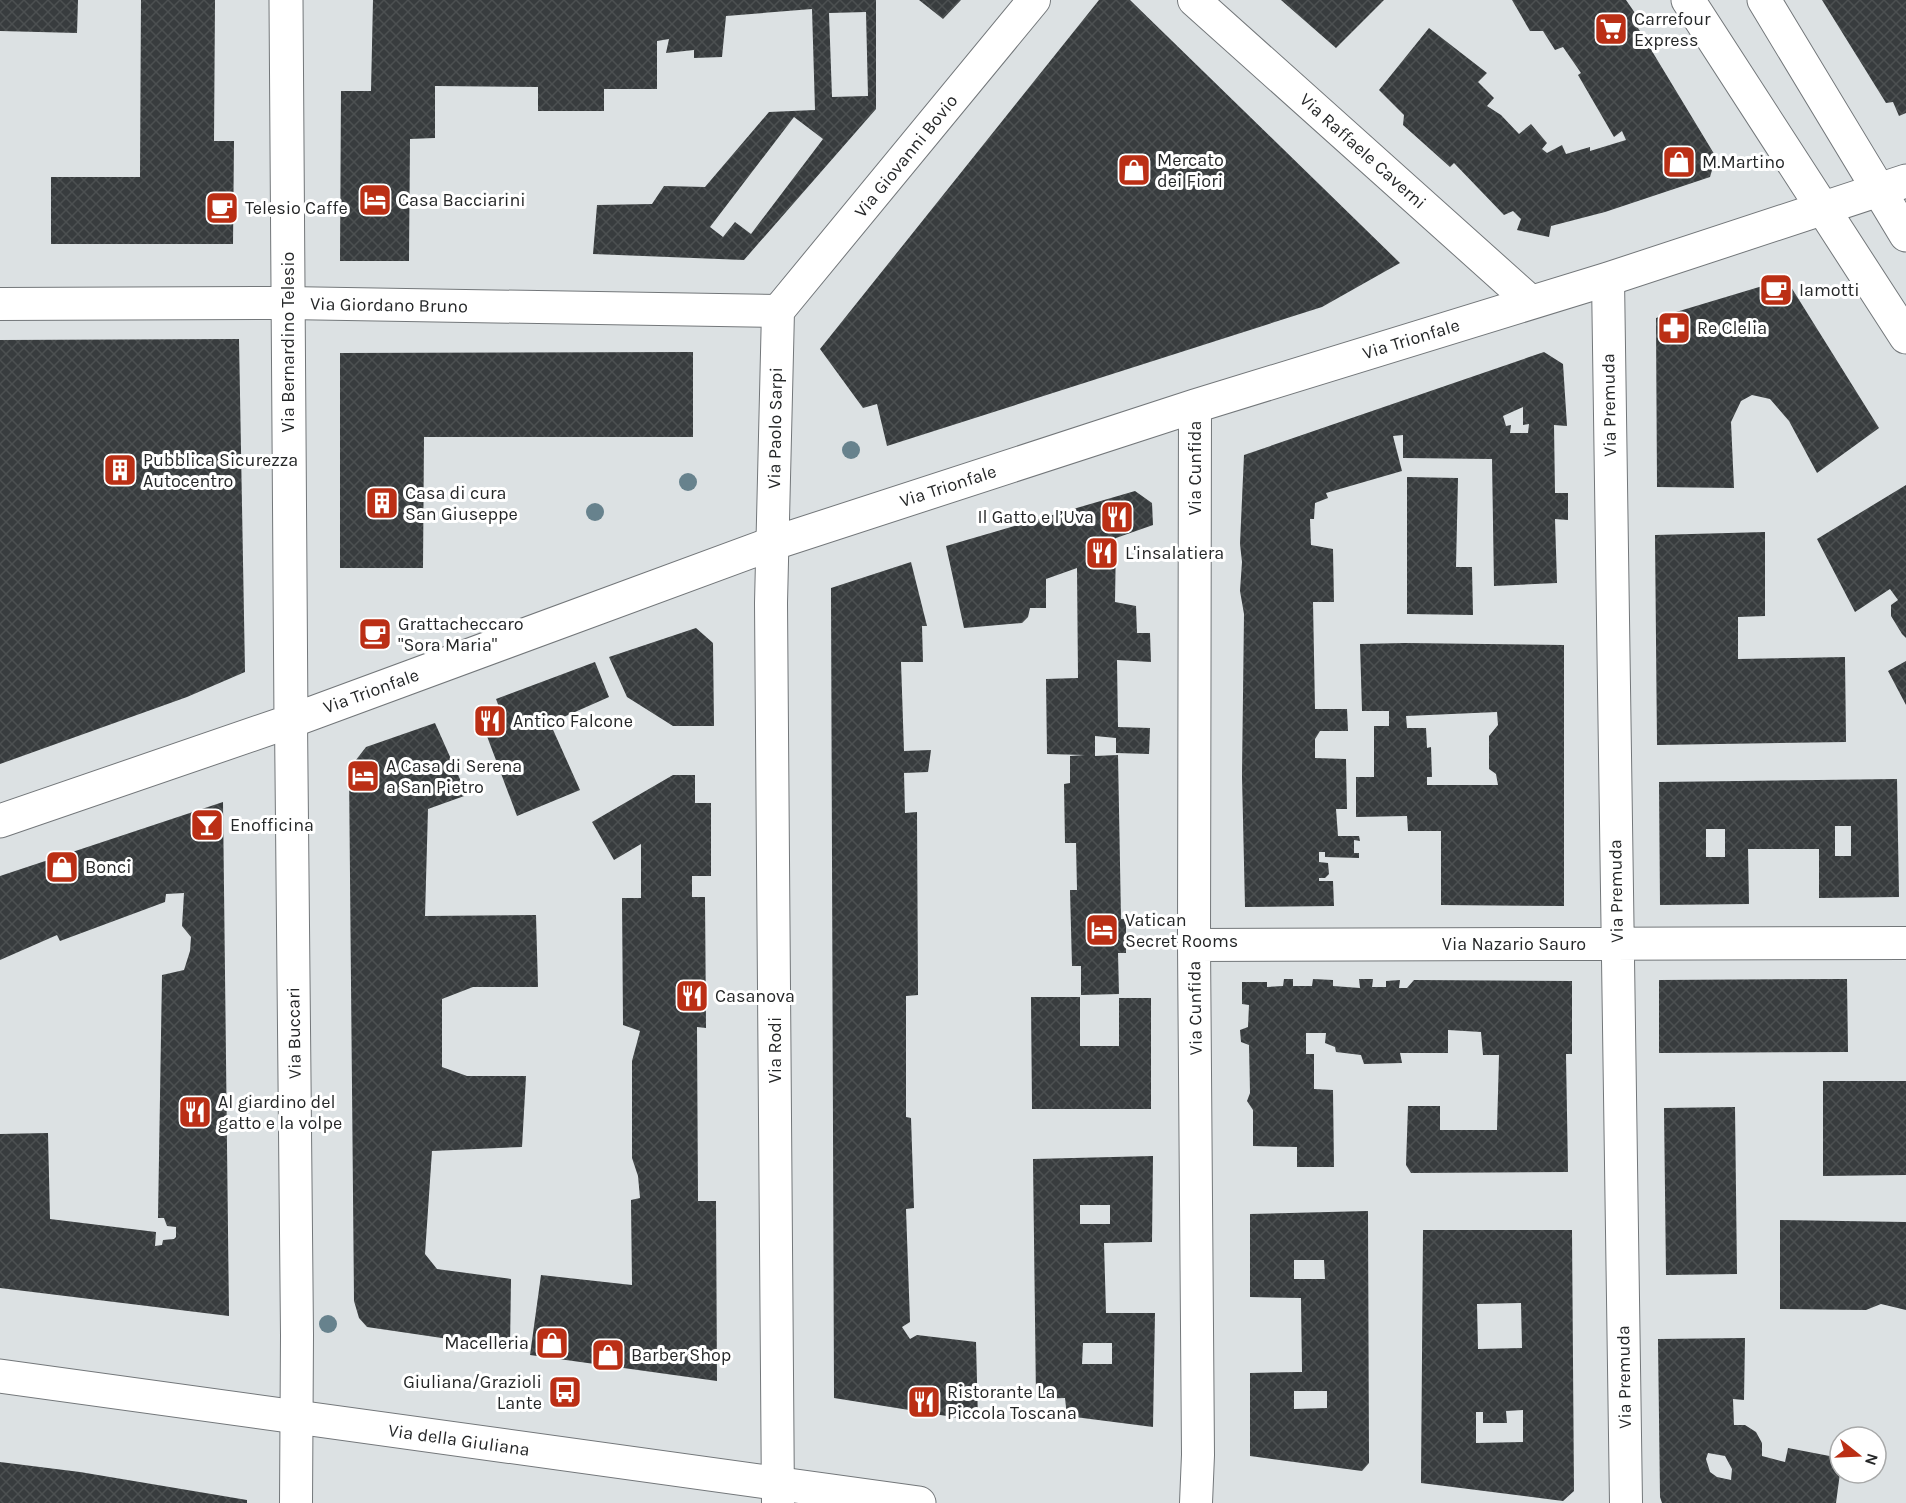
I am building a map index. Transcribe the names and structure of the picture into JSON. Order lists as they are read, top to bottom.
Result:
{
  "streets": {
    "street": [
      "Via Raffaele Caverni",
      "Via Giovanni Bovio",
      "Via Giordano Bruno",
      "Via Trionfale",
      "Via Bernardino Telesio",
      "Via Premuda",
      "Via Paolo Sarpi",
      "Via Cunfida",
      "Via Nazario Sauro",
      "Via Buccari",
      "Via Rodi",
      "Via della Giuliana"
    ]
  },
  "crossings": [
    ["Via Raffaele Caverni", "Via Trionfale"],
    ["Via Giovanni Bovio", "Via Giordano Bruno"],
    ["Via Giovanni Bovio", "Via Paolo Sarpi"],
    ["Via Giordano Bruno", "Via Bernardino Telesio"],
    ["Via Giordano Bruno", "Via Paolo Sarpi"],
    ["Via Trionfale", "Via Bernardino Telesio"],
    ["Via Trionfale", "Via Premuda"],
    ["Via Trionfale", "Via Paolo Sarpi"],
    ["Via Trionfale", "Via Cunfida"],
    ["Via Trionfale", "Via Buccari"],
    ["Via Trionfale", "Via Rodi"],
    ["Via Bernardino Telesio", "Via Buccari"],
    ["Via Premuda", "Via Nazario Sauro"],
    ["Via Paolo Sarpi", "Via Rodi"],
    ["Via Cunfida", "Via Nazario Sauro"],
    ["Via Buccari", "Via della Giuliana"],
    ["Via Rodi", "Via della Giuliana"]
  ],
  "places": {
    "supermarket": ["Carrefour Express"],
    "shop": [
      "M.Martino",
      "Mercato dei Fiori",
      "Bonci",
      "Macelleria",
      "Barber Shop"
    ],
    "hotel": ["Casa Bacciarini", "A Casa di Serena a San Pietro", "Vatican Secret Rooms"],
    "cafe": ["Telesio Caffe", "Iamotti", "Grattacheccaro \"Sora Maria\""],
    "pharmacy": ["Re Clelia"],
    "building": ["Pubblica Sicurezza Autocentro", "Casa di cura San Giuseppe"],
    "restaurant": [
      "Il Gatto e l’Uva",
      "L'insalatiera",
      "Antico Falcone",
      "Casanova",
      "Al giardino del gatto e la volpe",
      "Ristorante La Piccola Toscana"
    ],
    "bar": ["Enofficina"],
    "bus stop": ["Giuliana/Grazioli Lante"]
  },
  "north": "right"
}
